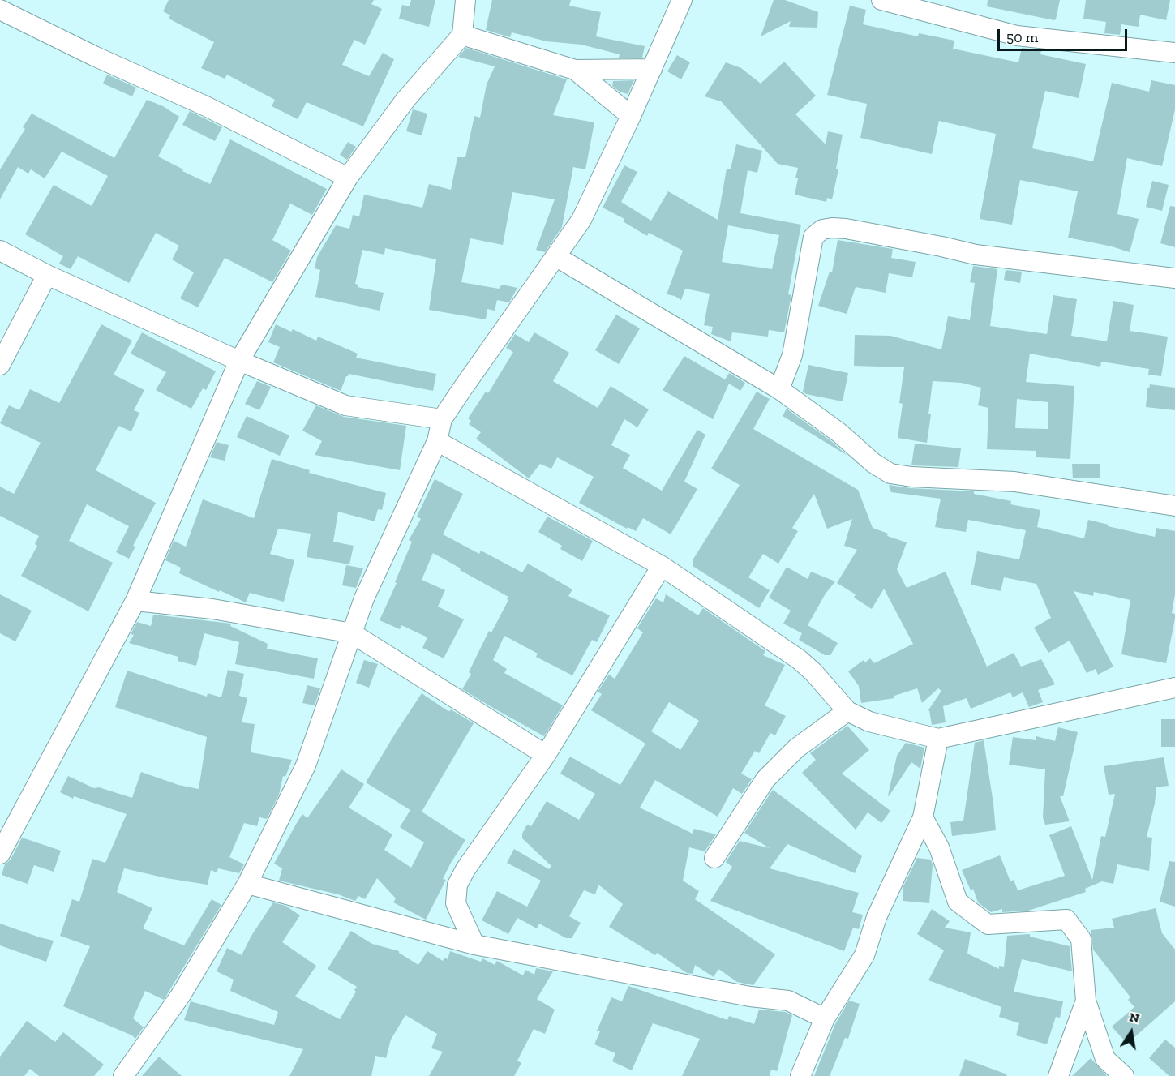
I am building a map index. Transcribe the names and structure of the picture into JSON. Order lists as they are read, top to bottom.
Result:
{
  "scale_bar": "50 m",
  "north": "top"
}
